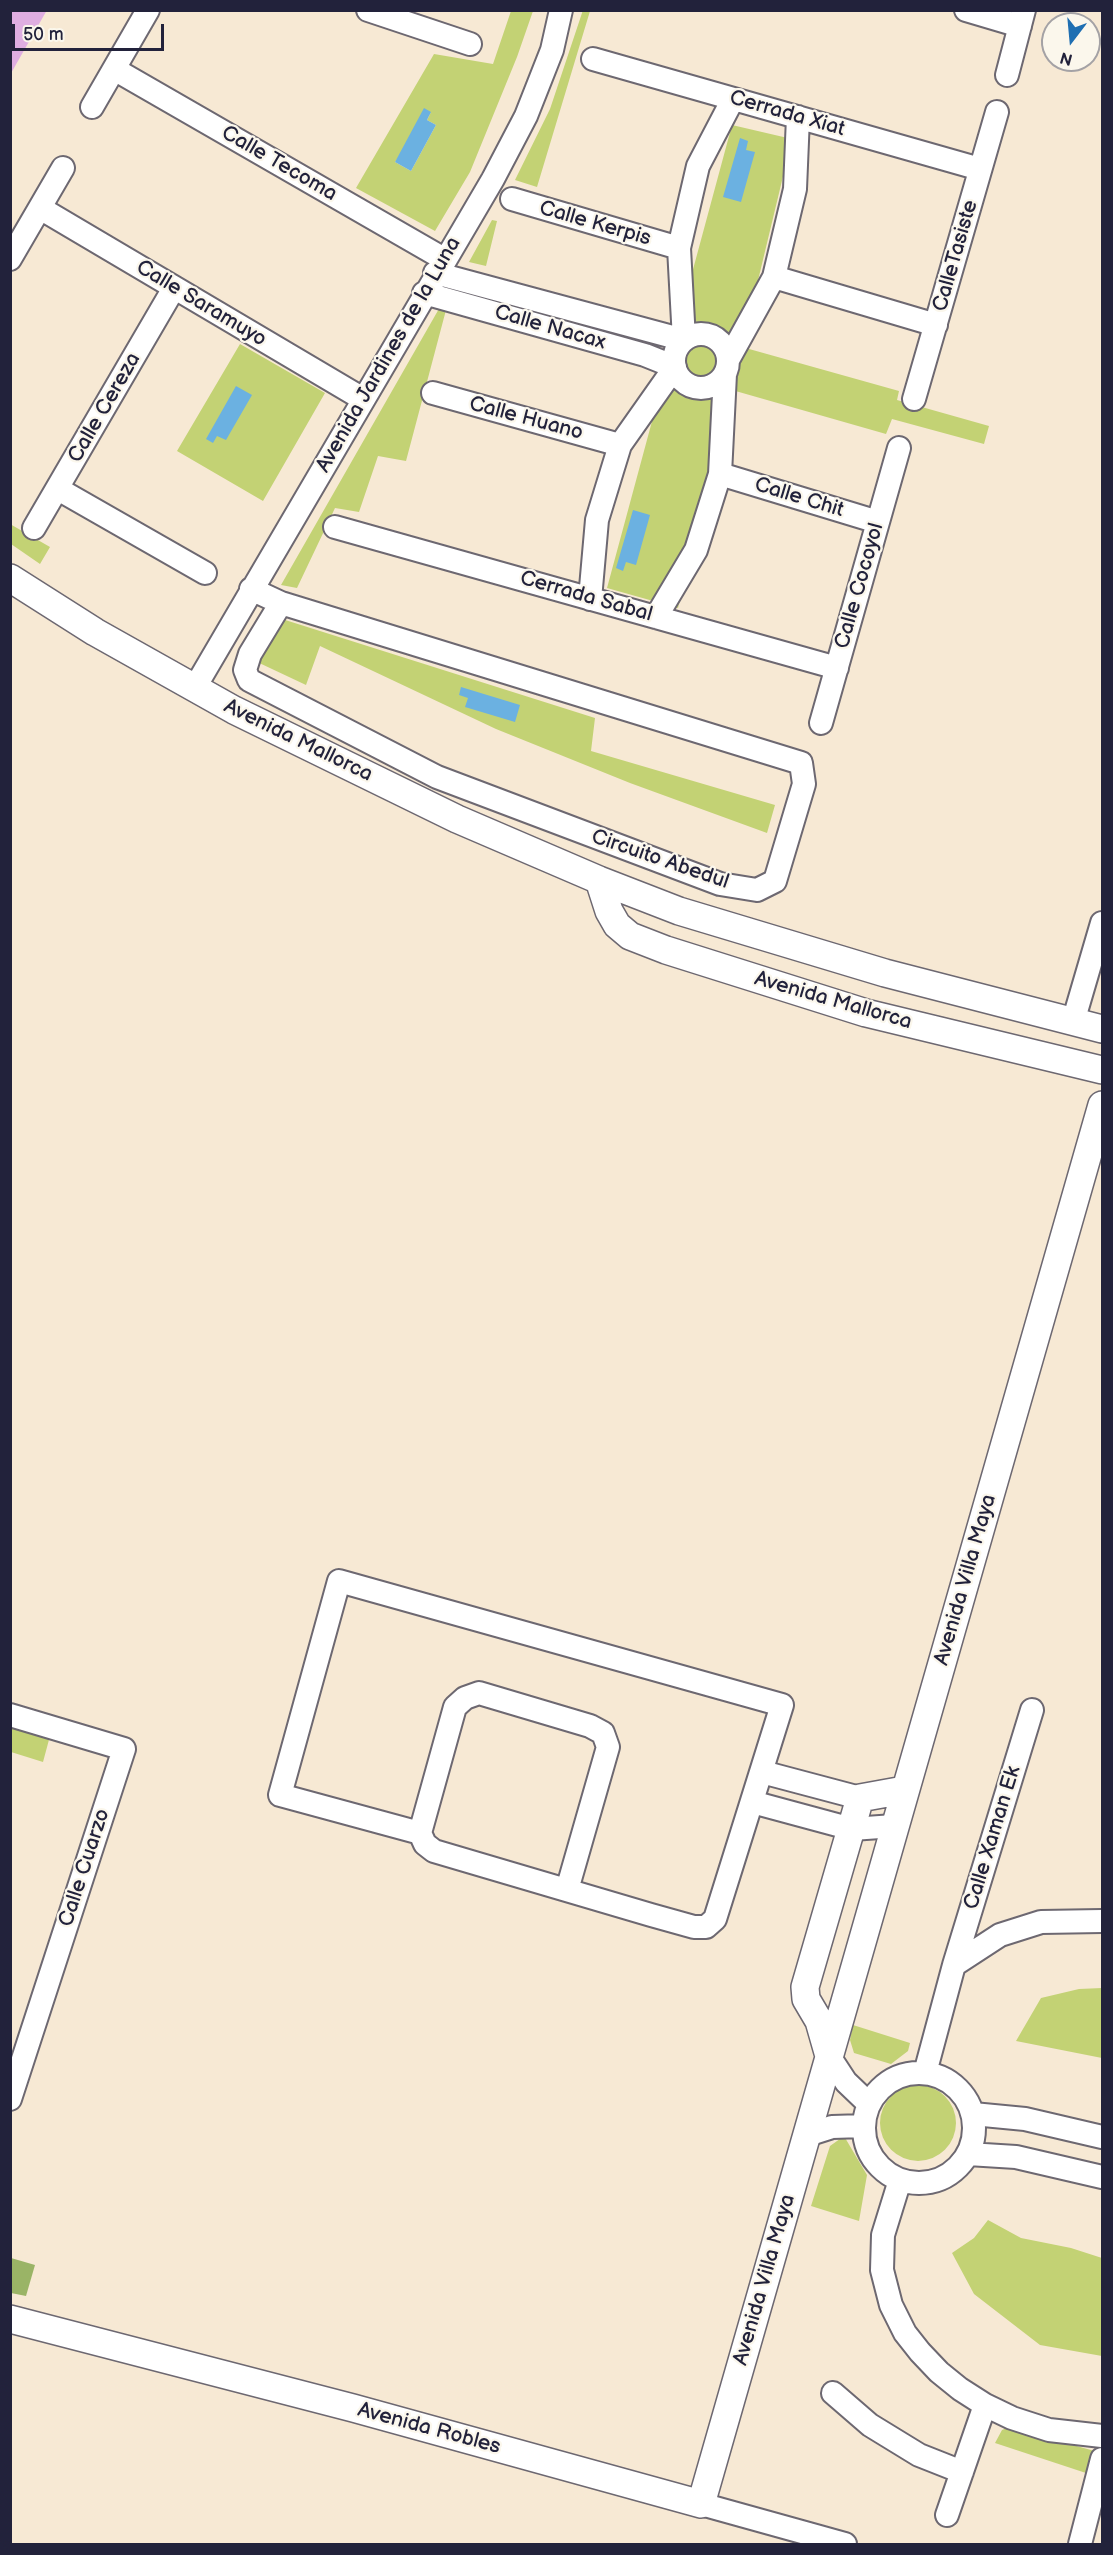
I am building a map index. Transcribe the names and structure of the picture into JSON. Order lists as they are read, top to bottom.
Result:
{
  "streets": {
    "main road": ["Avenida Mallorca", "Avenida Villa Maya", "Avenida Robles"],
    "street": [
      "Cerrada Xiat",
      "Calle Tecoma",
      "Calle Kerpis",
      "CalleTasiste",
      "Calle Saramuyo",
      "Calle Nacax",
      "Avenida Jardines de la Luna",
      "Calle Cereza",
      "Calle Huano",
      "Calle Chit",
      "Calle Cocoyol",
      "Cerrada Sabal",
      "Circuito Abedul",
      "Calle Xaman Ek",
      "Calle Cuarzo"
    ]
  },
  "crossings": [
    ["Cerrada Xiat", "CalleTasiste"],
    ["Calle Tecoma", "Calle Nacax"],
    ["Calle Tecoma", "Avenida Jardines de la Luna"],
    ["Calle Saramuyo", "Avenida Jardines de la Luna"],
    ["Calle Saramuyo", "Calle Cereza"],
    ["Calle Nacax", "Avenida Jardines de la Luna"],
    ["Avenida Jardines de la Luna", "Avenida Mallorca"],
    ["Avenida Jardines de la Luna", "Circuito Abedul"],
    ["Calle Chit", "Calle Cocoyol"],
    ["Calle Cocoyol", "Cerrada Sabal"],
    ["Avenida Villa Maya", "Avenida Robles"]
  ],
  "scale_bar": "50 m",
  "north": "bottom"
}
